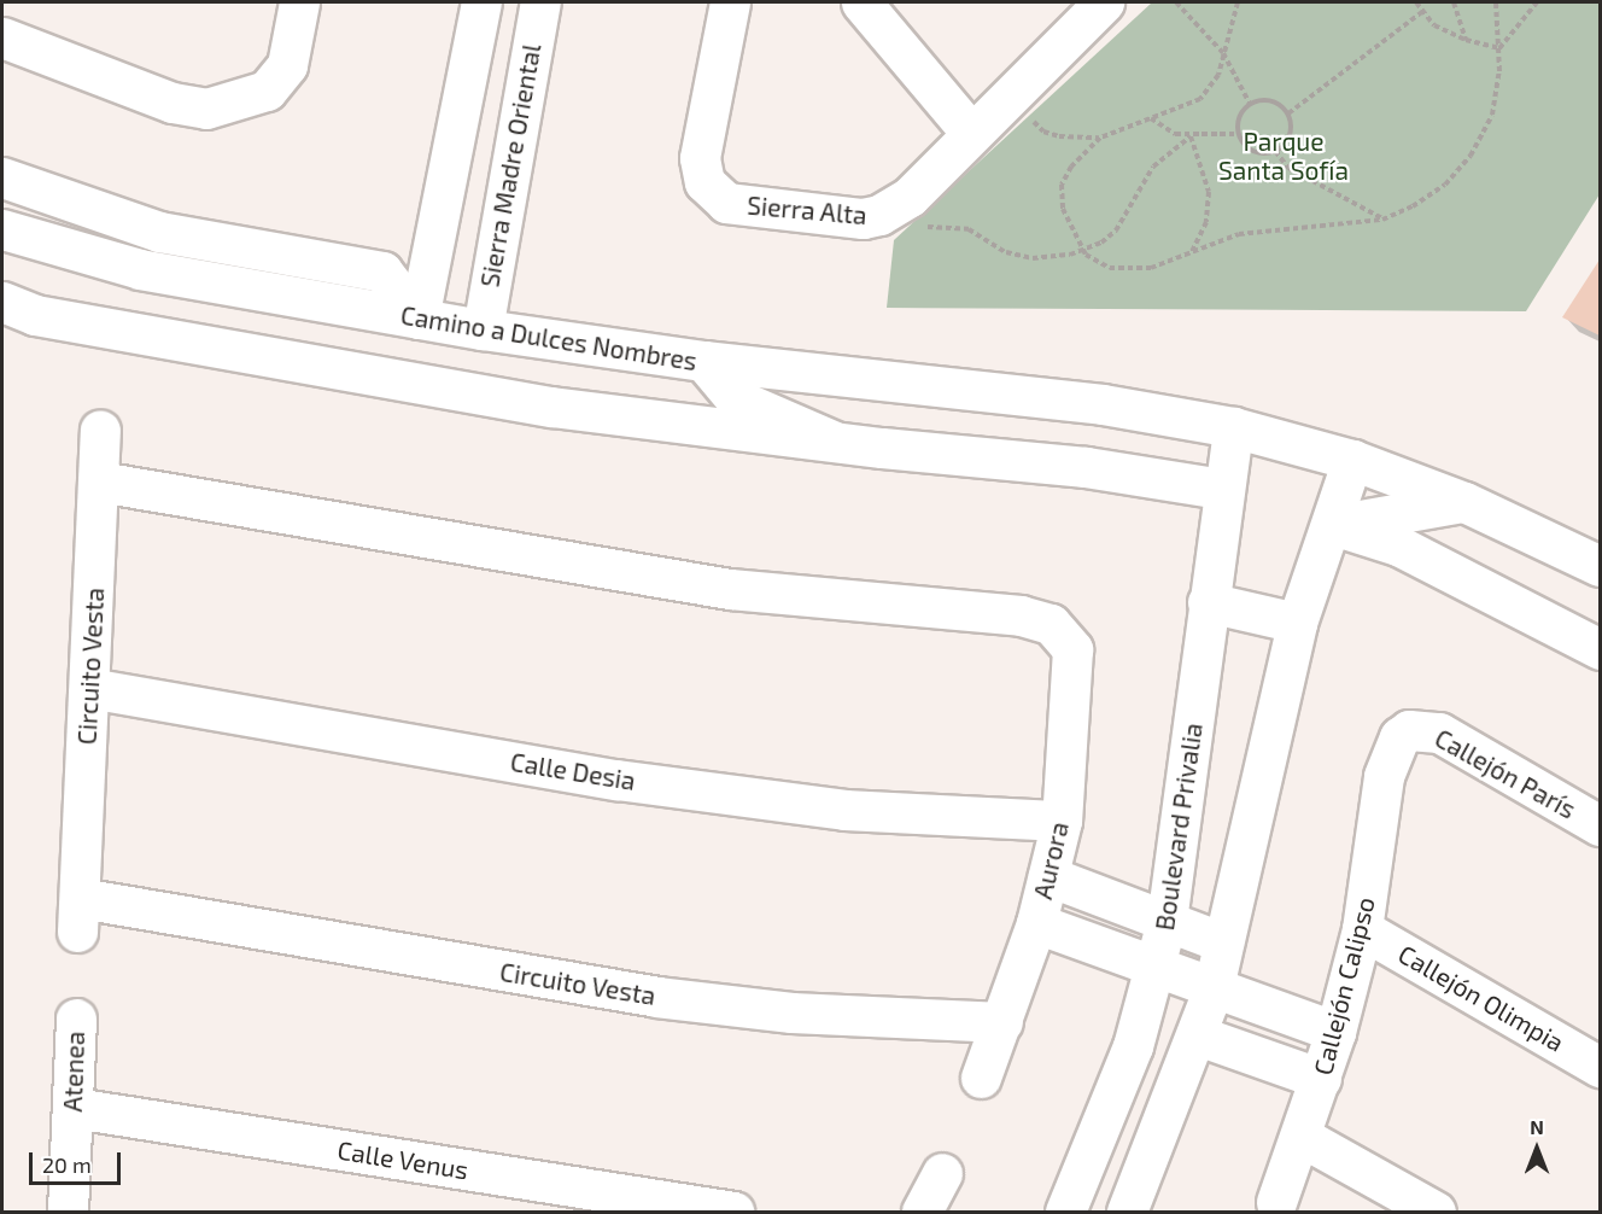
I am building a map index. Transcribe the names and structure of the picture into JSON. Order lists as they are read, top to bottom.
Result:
{
  "streets": {
    "street": [
      "Sierra Madre Oriental",
      "Sierra Alta",
      "Camino a Dulces Nombres",
      "Circuito Vesta",
      "Calle Desia",
      "Callejón París",
      "Boulevard Privalia",
      "Aurora",
      "Callejón Calipso",
      "Callejón Olimpia",
      "Atenea",
      "Calle Venus"
    ]
  },
  "crossings": [
    ["Sierra Madre Oriental", "Camino a Dulces Nombres"],
    ["Camino a Dulces Nombres", "Boulevard Privalia"],
    ["Circuito Vesta", "Calle Desia"],
    ["Circuito Vesta", "Aurora"],
    ["Calle Desia", "Aurora"],
    ["Callejón París", "Callejón Calipso"],
    ["Callejón Calipso", "Callejón Olimpia"],
    ["Atenea", "Calle Venus"]
  ],
  "parks": ["Parque Santa Sofía"],
  "scale_bar": "20 m",
  "north": "top"
}
